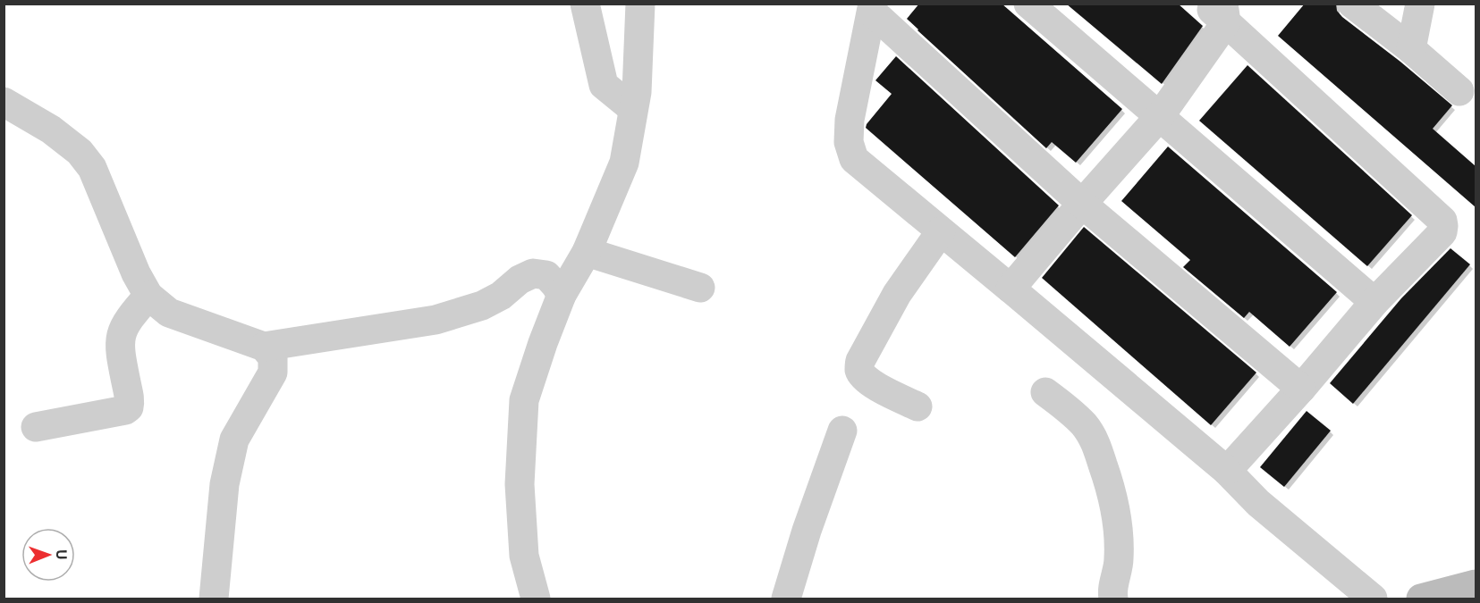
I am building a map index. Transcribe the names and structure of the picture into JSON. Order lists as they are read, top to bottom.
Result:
{
  "north": "right"
}
